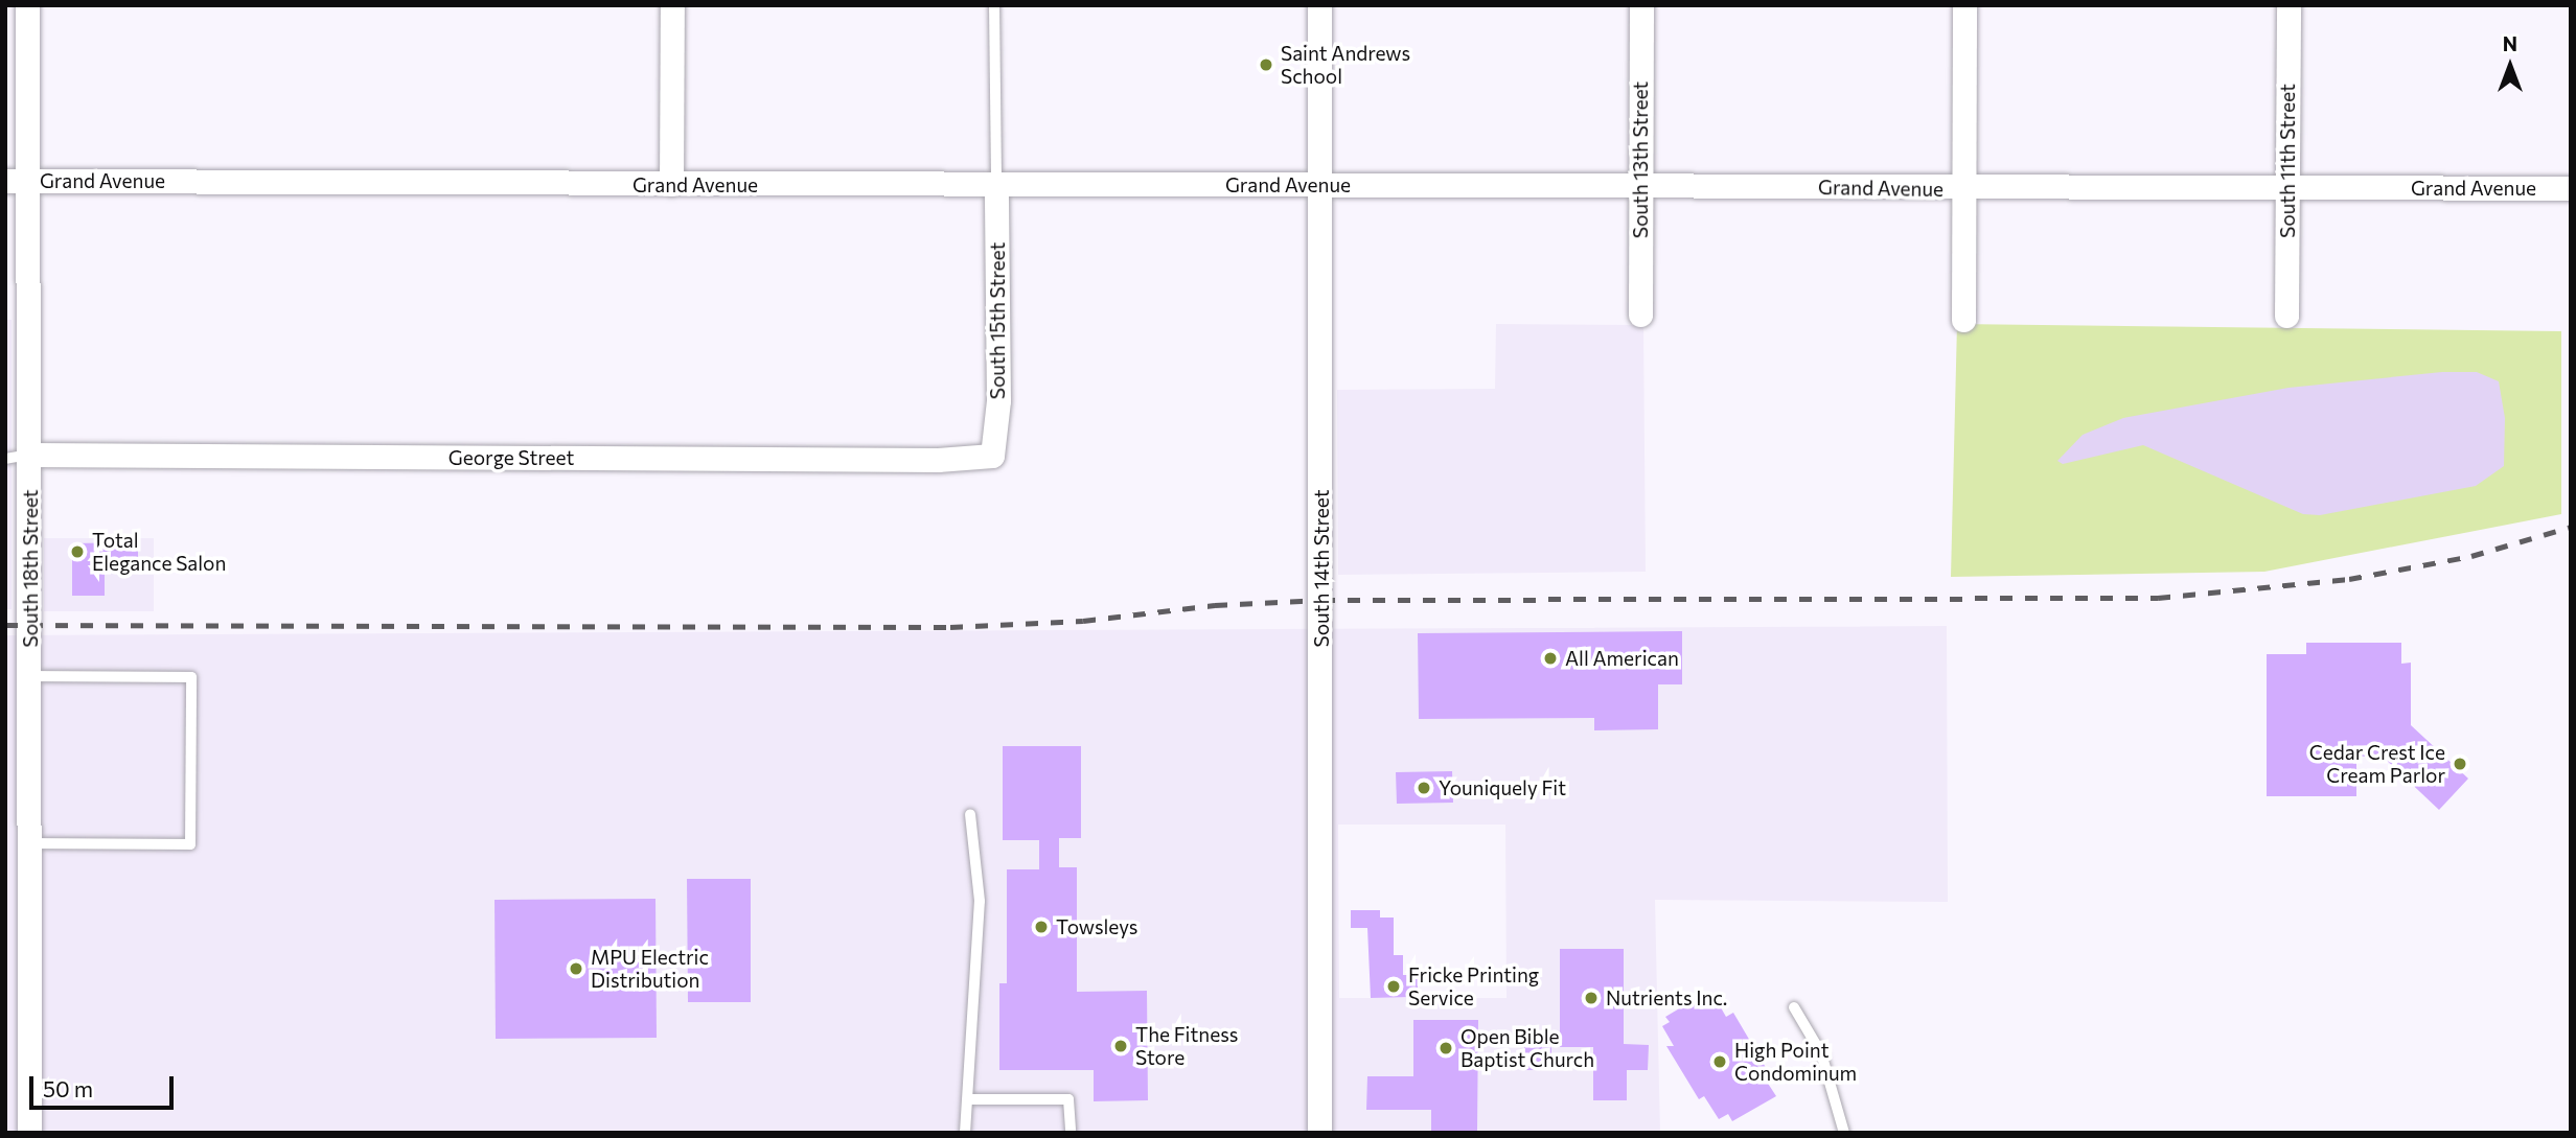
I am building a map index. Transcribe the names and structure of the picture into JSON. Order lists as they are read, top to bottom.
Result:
{
  "streets": {
    "street": [
      "South 13th Street",
      "South 11th Street",
      "Grand Avenue",
      "South 15th Street",
      "George Street",
      "South 18th Street",
      "South 14th Street"
    ]
  },
  "crossings": [
    ["South 13th Street", "Grand Avenue"],
    ["South 11th Street", "Grand Avenue"],
    ["Grand Avenue", "South 15th Street"],
    ["Grand Avenue", "South 18th Street"],
    ["Grand Avenue", "South 14th Street"],
    ["South 15th Street", "George Street"],
    ["George Street", "South 18th Street"]
  ],
  "places": [
    "Saint Andrews School",
    "Total Elegance Salon",
    "All American",
    "Cedar Crest Ice Cream Parlor",
    "Youniquely Fit",
    "Towsleys",
    "MPU Electric Distribution",
    "Fricke Printing Service",
    "Nutrients Inc.",
    "The Fitness Store",
    "Open Bible Baptist Church",
    "High Point Condominum"
  ],
  "scale_bar": "50 m",
  "north": "top"
}
